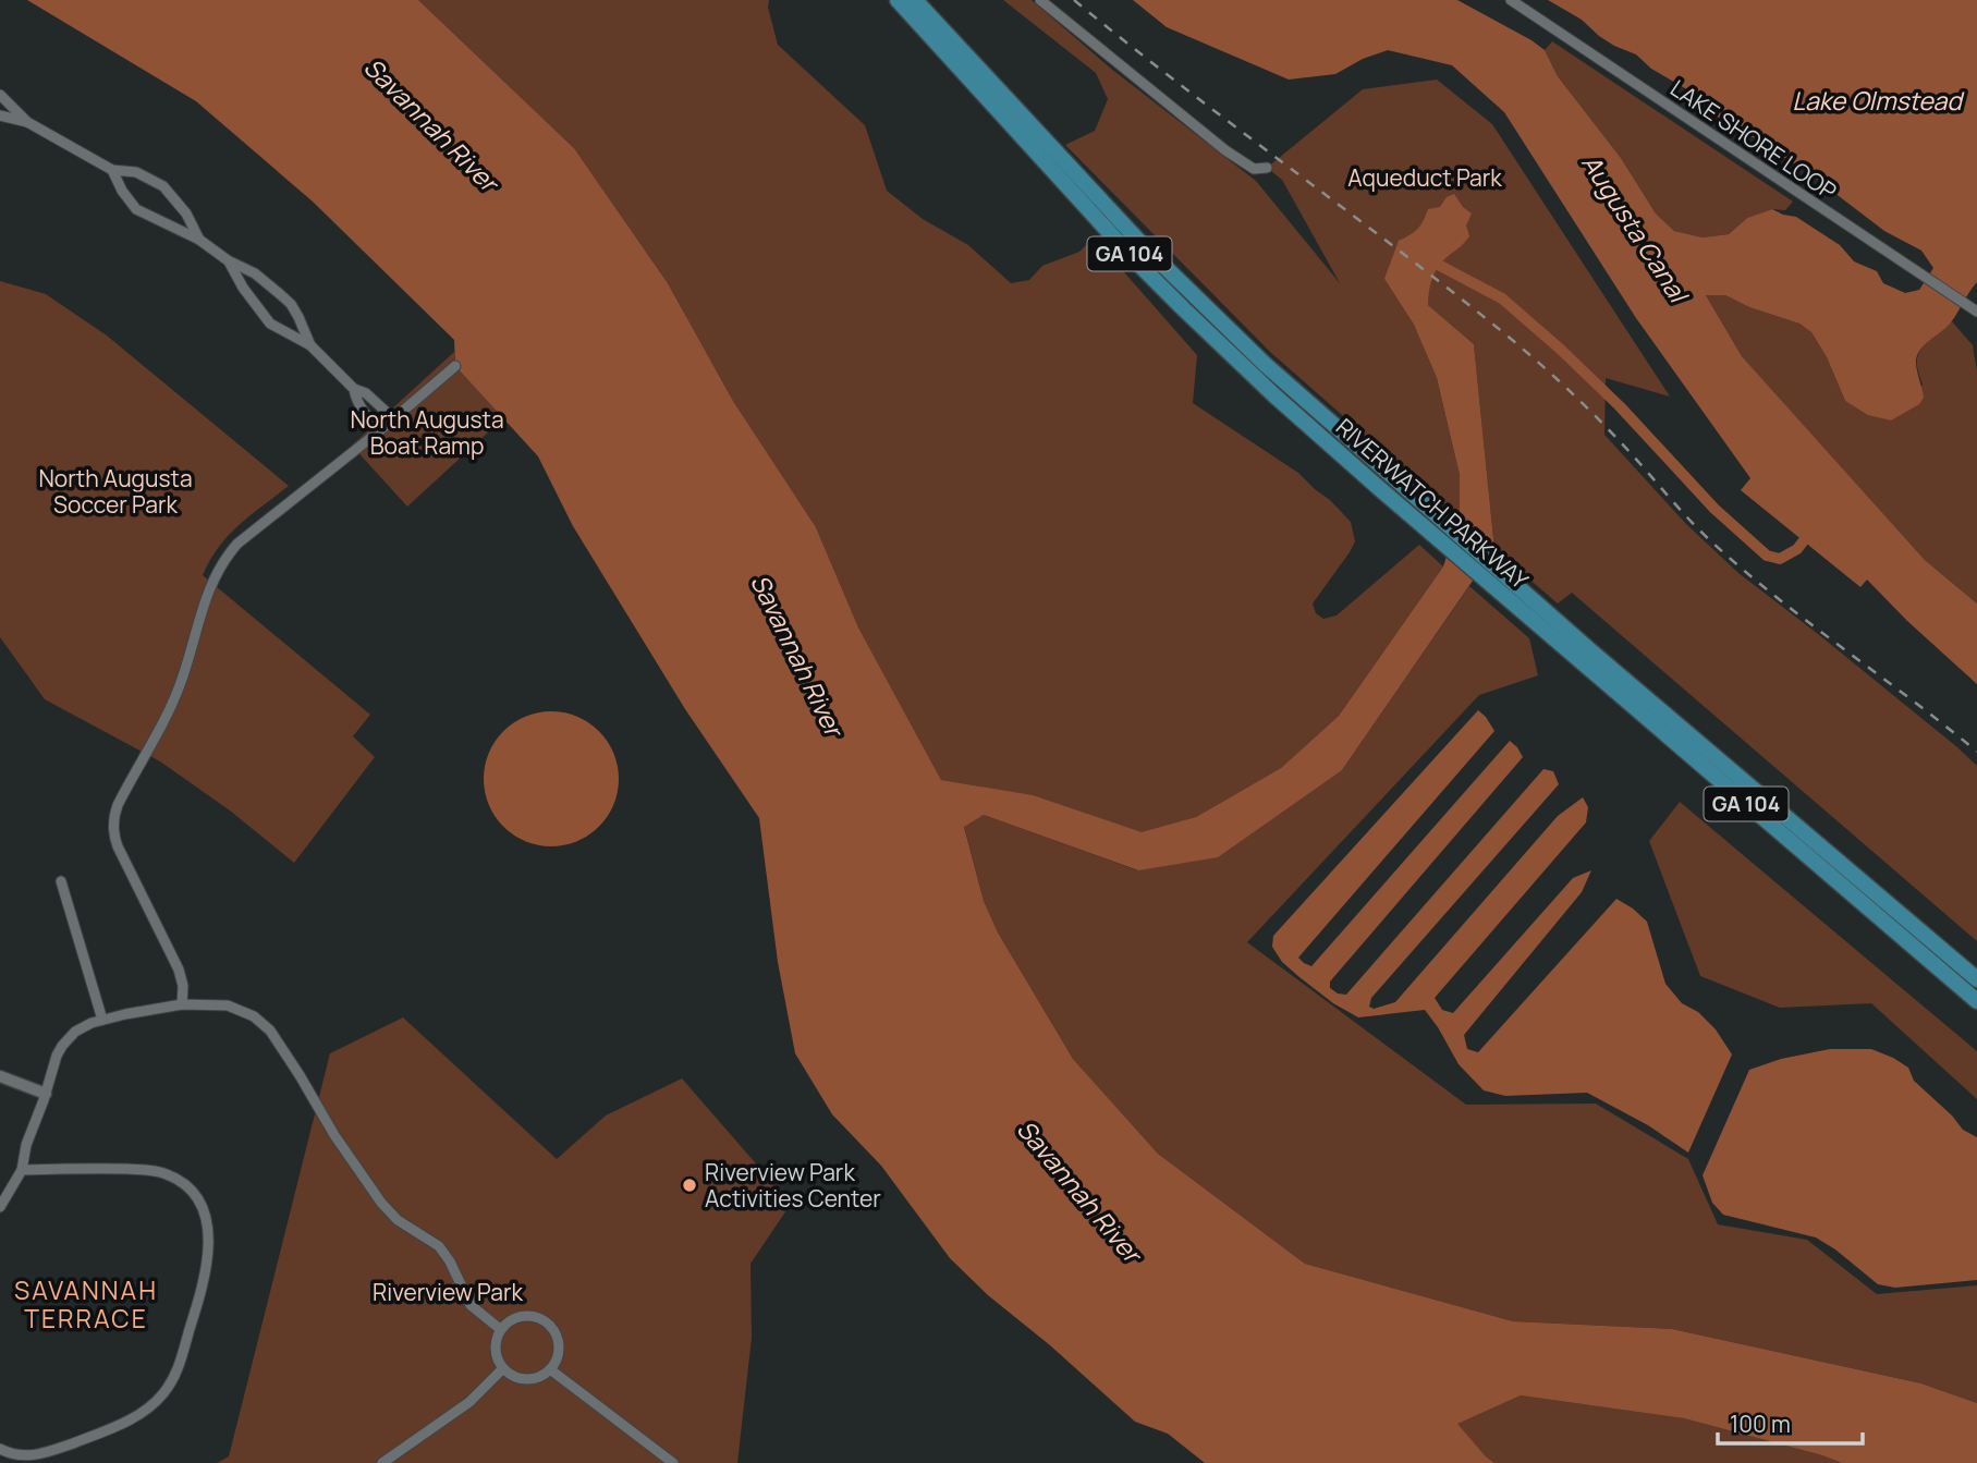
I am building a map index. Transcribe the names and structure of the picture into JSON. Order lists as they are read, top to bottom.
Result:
{
  "streets": {
    "main road": ["GA 104", "RIVERWATCH PARKWAY"],
    "street": ["LAKE SHORE LOOP"]
  },
  "districts": ["SAVANNAH TERRACE"],
  "water": ["Lake Olmstead", "Savannah River", "Augusta Canal"],
  "parks": [
    "Aqueduct Park",
    "North Augusta Boat Ramp",
    "North Augusta Soccer Park",
    "Riverview Park"
  ],
  "places": ["Riverview Park Activities Center"],
  "scale_bar": "100 m"
}
